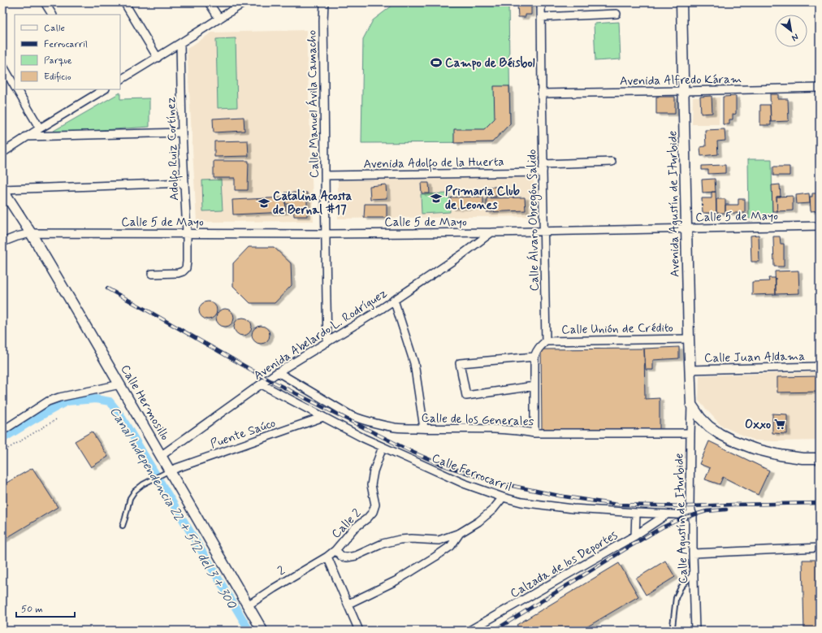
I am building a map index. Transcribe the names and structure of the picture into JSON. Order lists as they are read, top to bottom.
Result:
{
  "streets": {
    "street": [
      "Avenida Alfredo Káram",
      "Calle Manuel Ávila Camacho",
      "Adolfo Ruiz Cortínez",
      "Avenida Adolfo de la Huerta",
      "Avenida Agustín de Iturbide",
      "Calle 5 de Mayo",
      "Calle Álvaro Obregón Salido",
      "Calle Unión de Crédito",
      "Avenida Abelardo L. Rodríguez",
      "Calle Juan Aldama",
      "Calle Hermosillo",
      "Calle de los Generales",
      "Puente Saúco",
      "Calle Ferrocarril",
      "Calle Agustín de Iturbide",
      "Calle 2",
      "Calzada de los Deportes",
      "2"
    ]
  },
  "crossings": [
    ["Avenida Alfredo Káram", "Avenida Agustín de Iturbide"],
    ["Avenida Alfredo Káram", "Calle Álvaro Obregón Salido"],
    ["Calle Manuel Ávila Camacho", "Avenida Adolfo de la Huerta"],
    ["Calle Manuel Ávila Camacho", "Calle 5 de Mayo"],
    ["Calle Manuel Ávila Camacho", "Avenida Abelardo L. Rodríguez"],
    ["Adolfo Ruiz Cortínez", "Calle 5 de Mayo"],
    ["Avenida Adolfo de la Huerta", "Calle Álvaro Obregón Salido"],
    ["Avenida Agustín de Iturbide", "Calle 5 de Mayo"],
    ["Avenida Agustín de Iturbide", "Calle Unión de Crédito"],
    ["Avenida Agustín de Iturbide", "Calle Juan Aldama"],
    ["Avenida Agustín de Iturbide", "Calle Agustín de Iturbide"],
    ["Calle 5 de Mayo", "Calle Álvaro Obregón Salido"],
    ["Calle 5 de Mayo", "Avenida Abelardo L. Rodríguez"],
    ["Calle 5 de Mayo", "Calle Hermosillo"],
    ["Calle Álvaro Obregón Salido", "Calle Unión de Crédito"],
    ["Avenida Abelardo L. Rodríguez", "Calle Hermosillo"],
    ["Avenida Abelardo L. Rodríguez", "Calle de los Generales"],
    ["Avenida Abelardo L. Rodríguez", "Calle Ferrocarril"],
    ["Calle Hermosillo", "Puente Saúco"],
    ["Calle Hermosillo", "2"],
    ["Calle de los Generales", "Calle Agustín de Iturbide"],
    ["Puente Saúco", "Calle Ferrocarril"],
    ["Calle Ferrocarril", "Calle Agustín de Iturbide"],
    ["Calle Ferrocarril", "Calle 2"],
    ["Calle Ferrocarril", "Calzada de los Deportes"],
    ["Calle 2", "2"]
  ],
  "water": ["Canal Independencia 22 + 512 del 3 + 300"],
  "places": {
    "sports": ["Campo de Béisbol"],
    "school or university": ["Primaria Club de Leones", "Catalina Acosta de Bernal #17"],
    "supermarket": ["Oxxo"]
  },
  "legend": [
    "Calle",
    "Ferrocarril",
    "Parque",
    "Edificio"
  ],
  "scale_bar": "50 m",
  "north": "bottom right"
}
